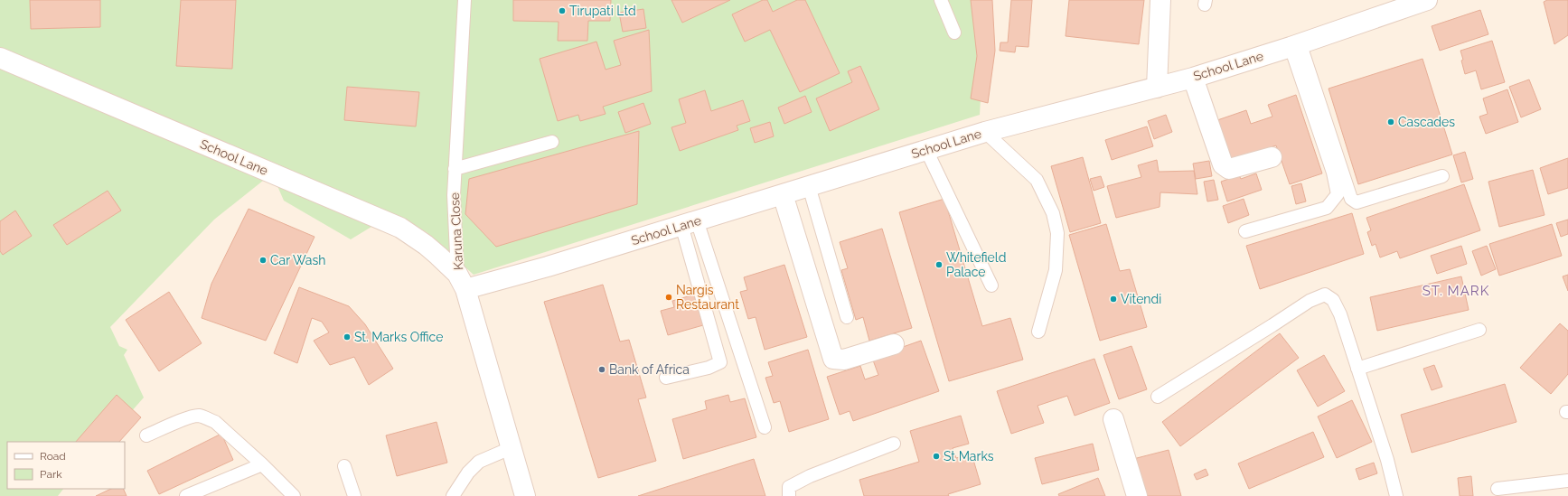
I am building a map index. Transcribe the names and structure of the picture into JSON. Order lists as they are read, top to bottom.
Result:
{
  "streets": {
    "street": ["School Lane", "Karuna Close"]
  },
  "crossings": [
    ["School Lane", "Karuna Close"]
  ],
  "districts": ["ST. MARK"],
  "places": [
    "Tirupati Ltd",
    "Cascades",
    "Car Wash",
    "Whitefield Palace",
    "Nargis Restaurant",
    "Vitendi",
    "St. Marks Office",
    "Bank of Africa",
    "St Marks"
  ],
  "legend": ["Road", "Park"]
}
